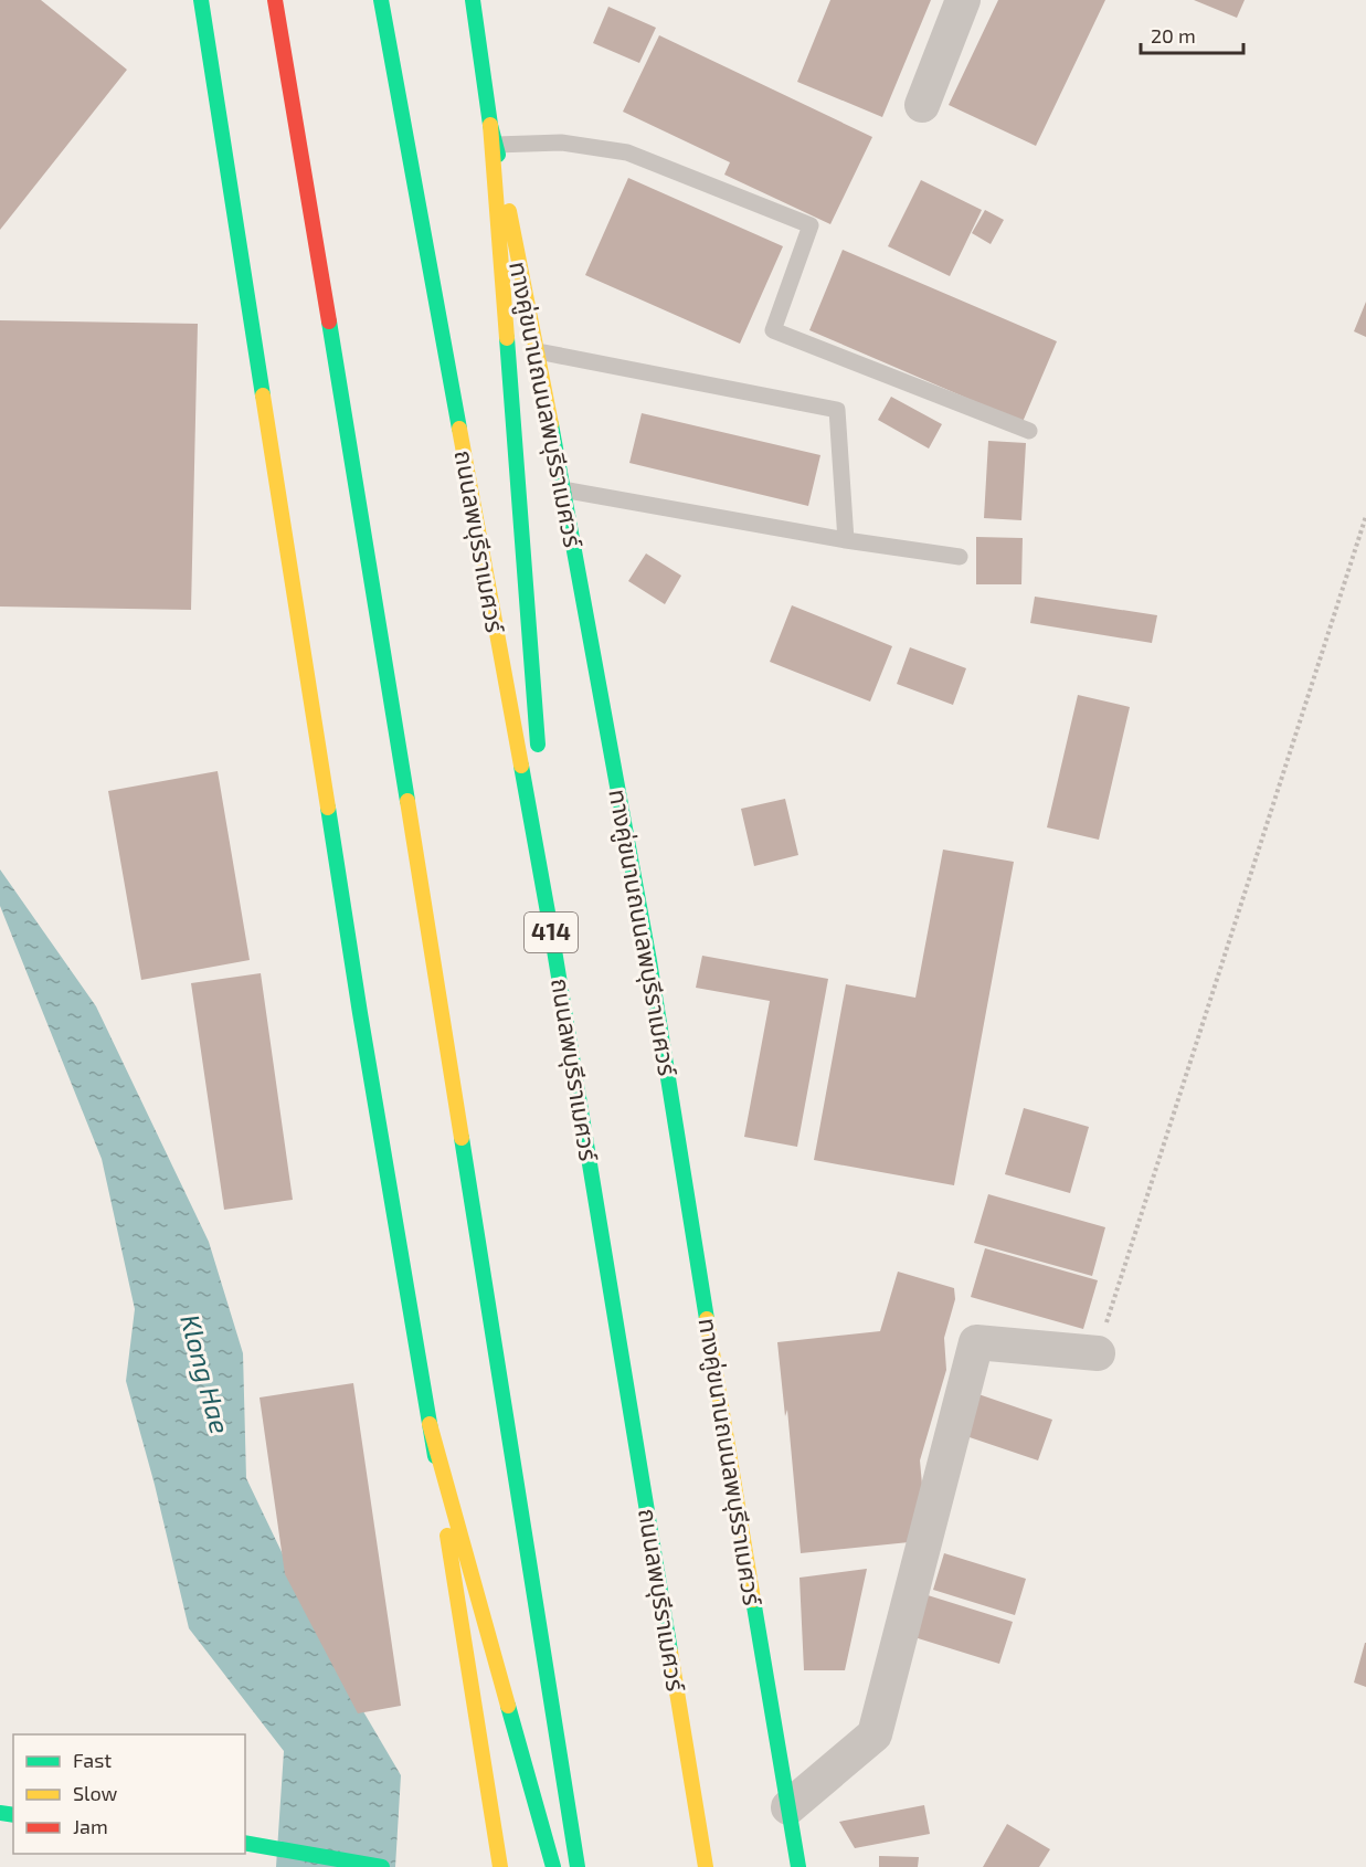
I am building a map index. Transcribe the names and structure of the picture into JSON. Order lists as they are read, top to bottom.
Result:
{
  "streets": {
    "main road": ["ทางคู่ขนานถนนลพบุรีราเมศวร์", "ถนนลพบุรีราเมศวร์", "414"]
  },
  "water": ["Klong Hae"],
  "legend": ["Fast", "Slow", "Jam"],
  "scale_bar": "20 m"
}
